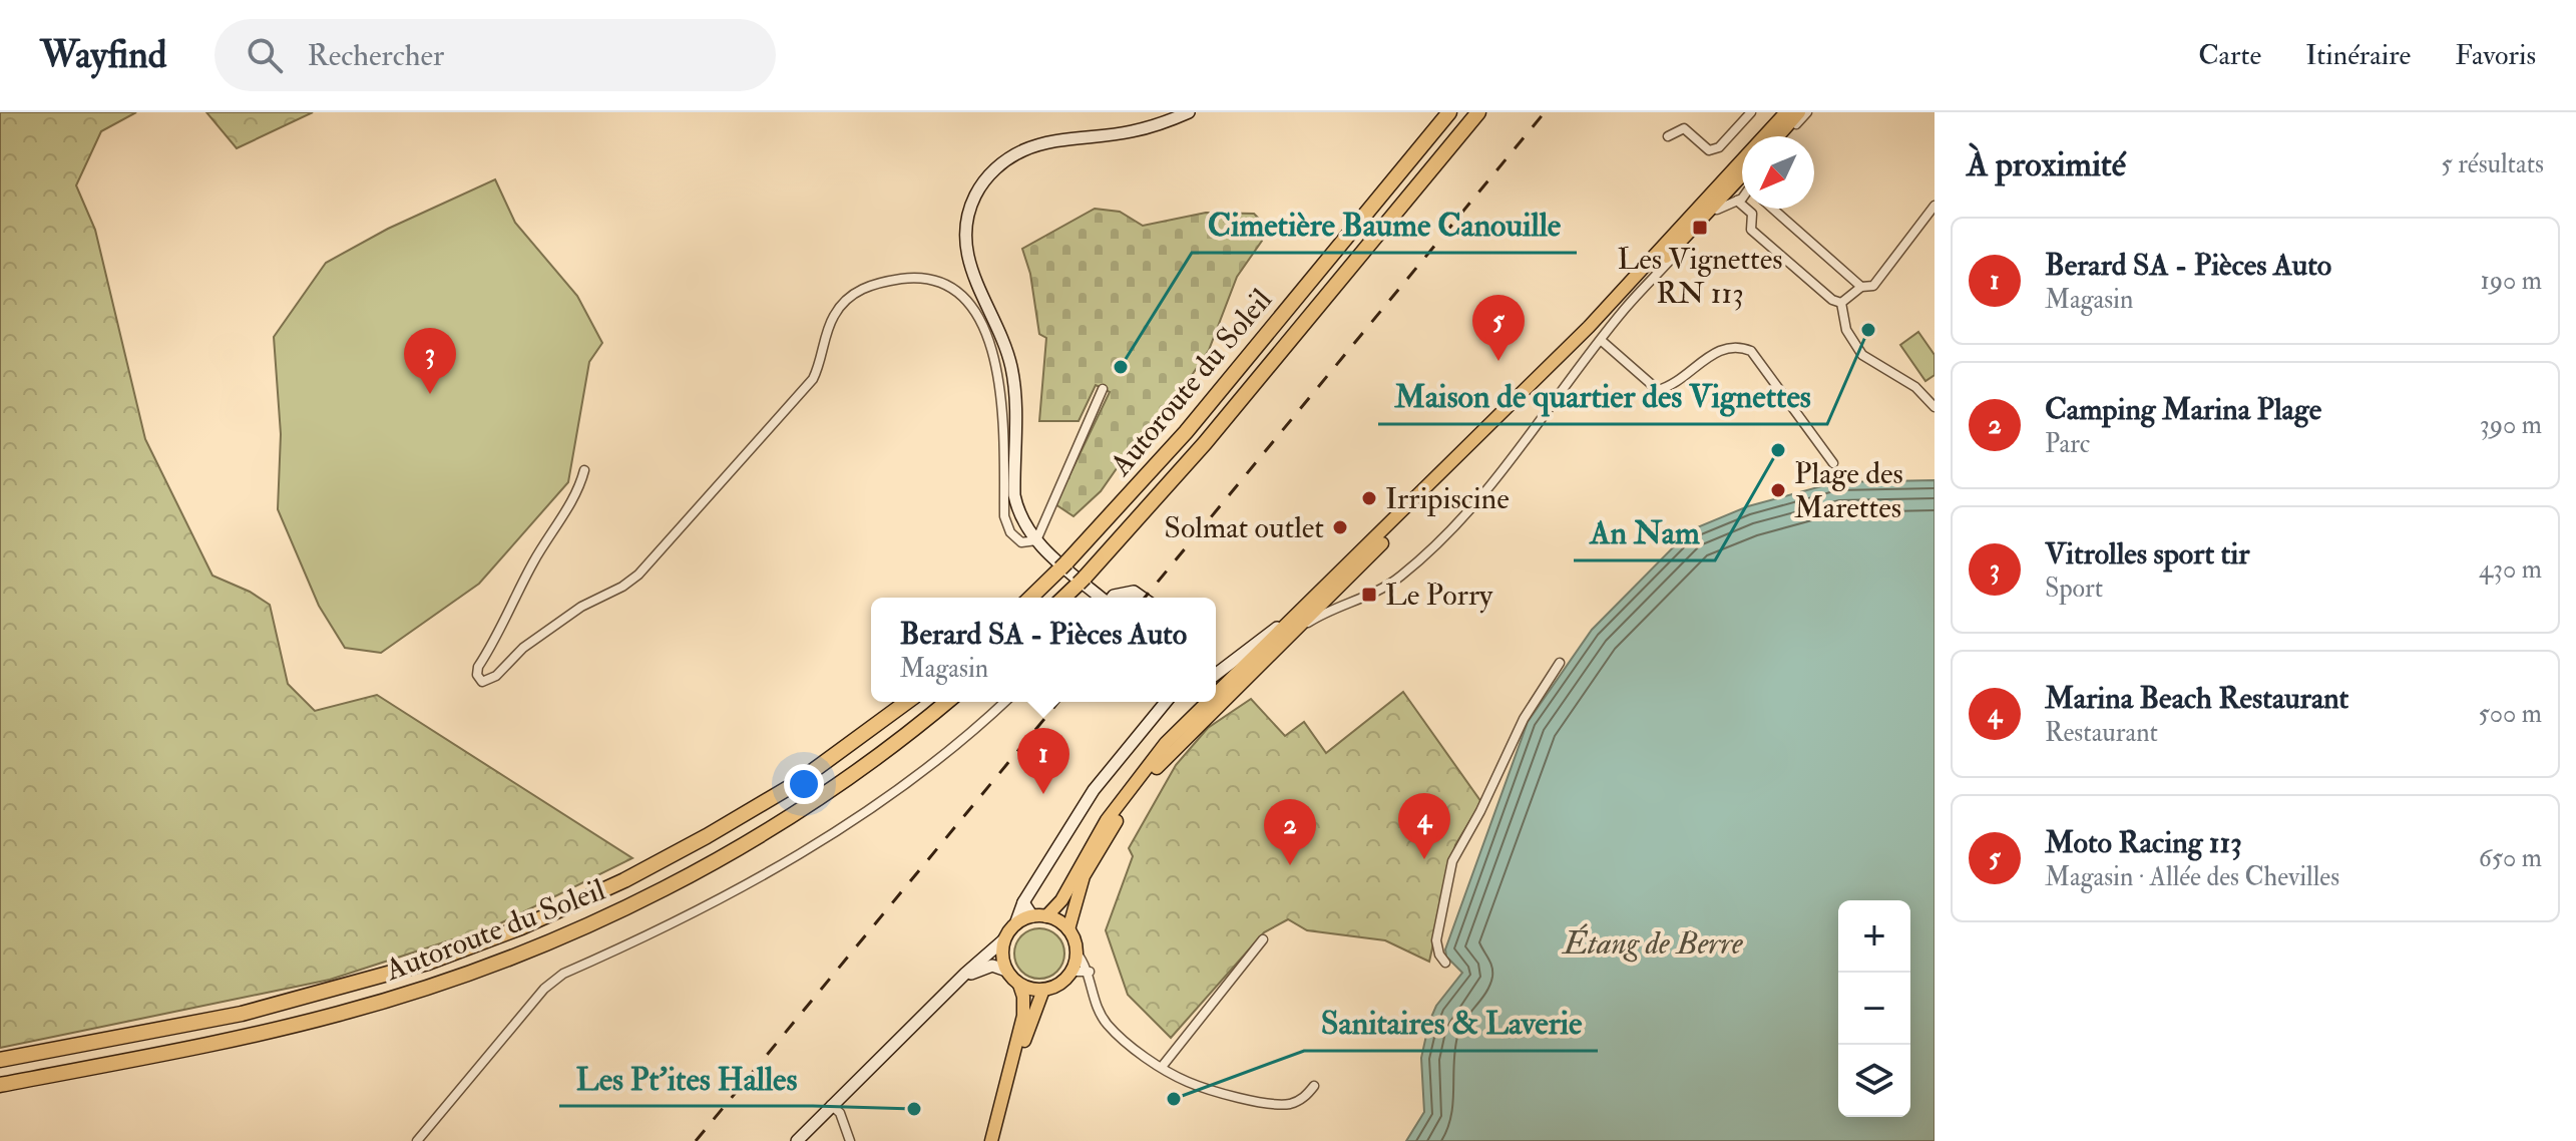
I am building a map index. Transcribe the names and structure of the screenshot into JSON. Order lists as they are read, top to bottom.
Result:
{
  "streets": {
    "highway": ["Autoroute du Soleil"]
  },
  "water": ["Étang de Berre"],
  "places": {
    "transit": ["Les Vignettes RN 113", "Le Porry"],
    "other": [
      "Maison de quartier des Vignettes",
      "Cimetière Baume Canouille",
      "An Nam",
      "Plage des Marettes",
      "Irripiscine",
      "Solmat outlet",
      "Sanitaires & Laverie",
      "Les Pt'ites Halles"
    ]
  },
  "north": "bottom left",
  "page": {
    "header": "Wayfind",
    "search": "Rechercher",
    "nav": ["Carte", "Itinéraire", "Favoris"],
    "heading": ["À proximité", "5 résultats"],
    "list": [
      {
        "mark": "1",
        "name": "Berard SA - Pièces Auto",
        "note": "Magasin",
        "value": "190 m"
      },
      {
        "mark": "2",
        "name": "Camping Marina Plage",
        "note": "Parc",
        "value": "390 m"
      },
      {
        "mark": "3",
        "name": "Vitrolles sport tir",
        "note": "Sport",
        "value": "430 m"
      },
      {
        "mark": "4",
        "name": "Marina Beach Restaurant",
        "note": "Restaurant",
        "value": "500 m"
      },
      {
        "mark": "5",
        "name": "Moto Racing 113",
        "note": "Magasin · Allée des Chevilles",
        "value": "650 m"
      }
    ],
    "pins": [
      "5",
      "3",
      "1",
      "4",
      "2"
    ],
    "popup": ["Berard SA - Pièces Auto", "Magasin"],
    "map_buttons": ["+", "−"]
  }
}
